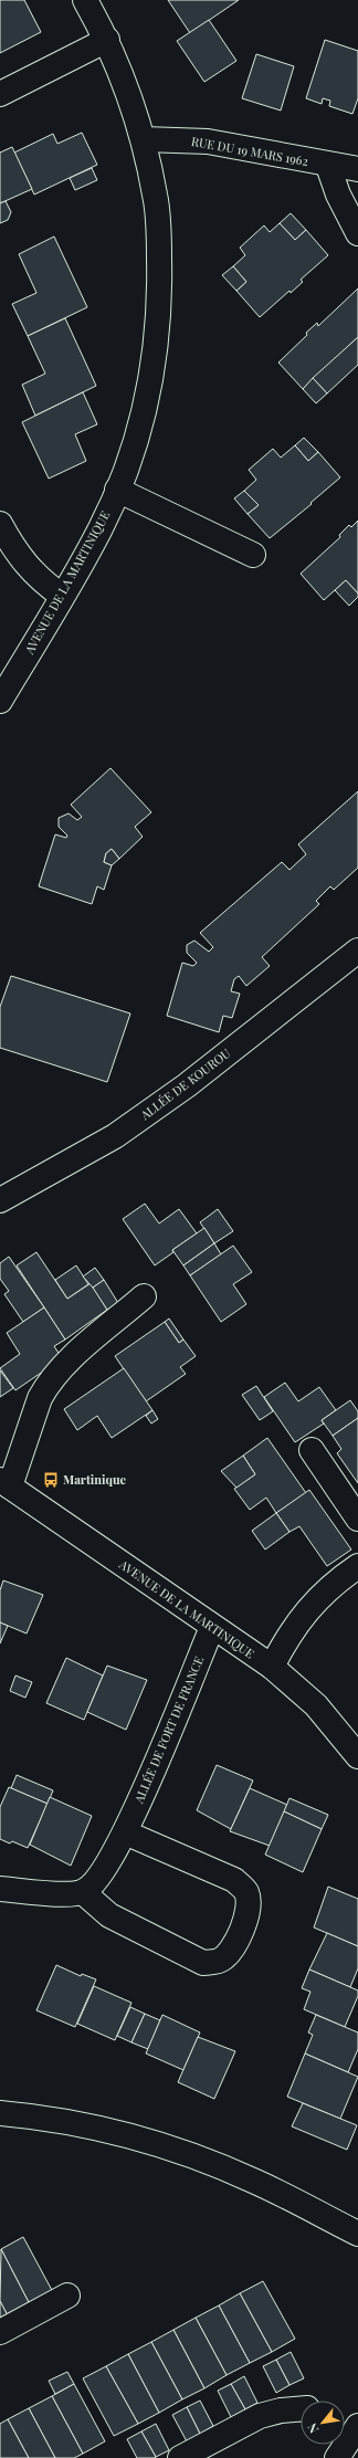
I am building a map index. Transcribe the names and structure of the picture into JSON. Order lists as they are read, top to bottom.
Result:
{
  "streets": {
    "street": [
      "RUE DU 19 MARS 1962",
      "AVENUE DE LA MARTINIQUE",
      "ALLÉE DE KOUROU",
      "ALLÉE DE FORT DE FRANCE"
    ]
  },
  "crossings": [
    ["RUE DU 19 MARS 1962", "AVENUE DE LA MARTINIQUE"],
    ["AVENUE DE LA MARTINIQUE", "ALLÉE DE FORT DE FRANCE"]
  ],
  "places": {
    "bus stop": ["Martinique"]
  },
  "north": "bottom left"
}
